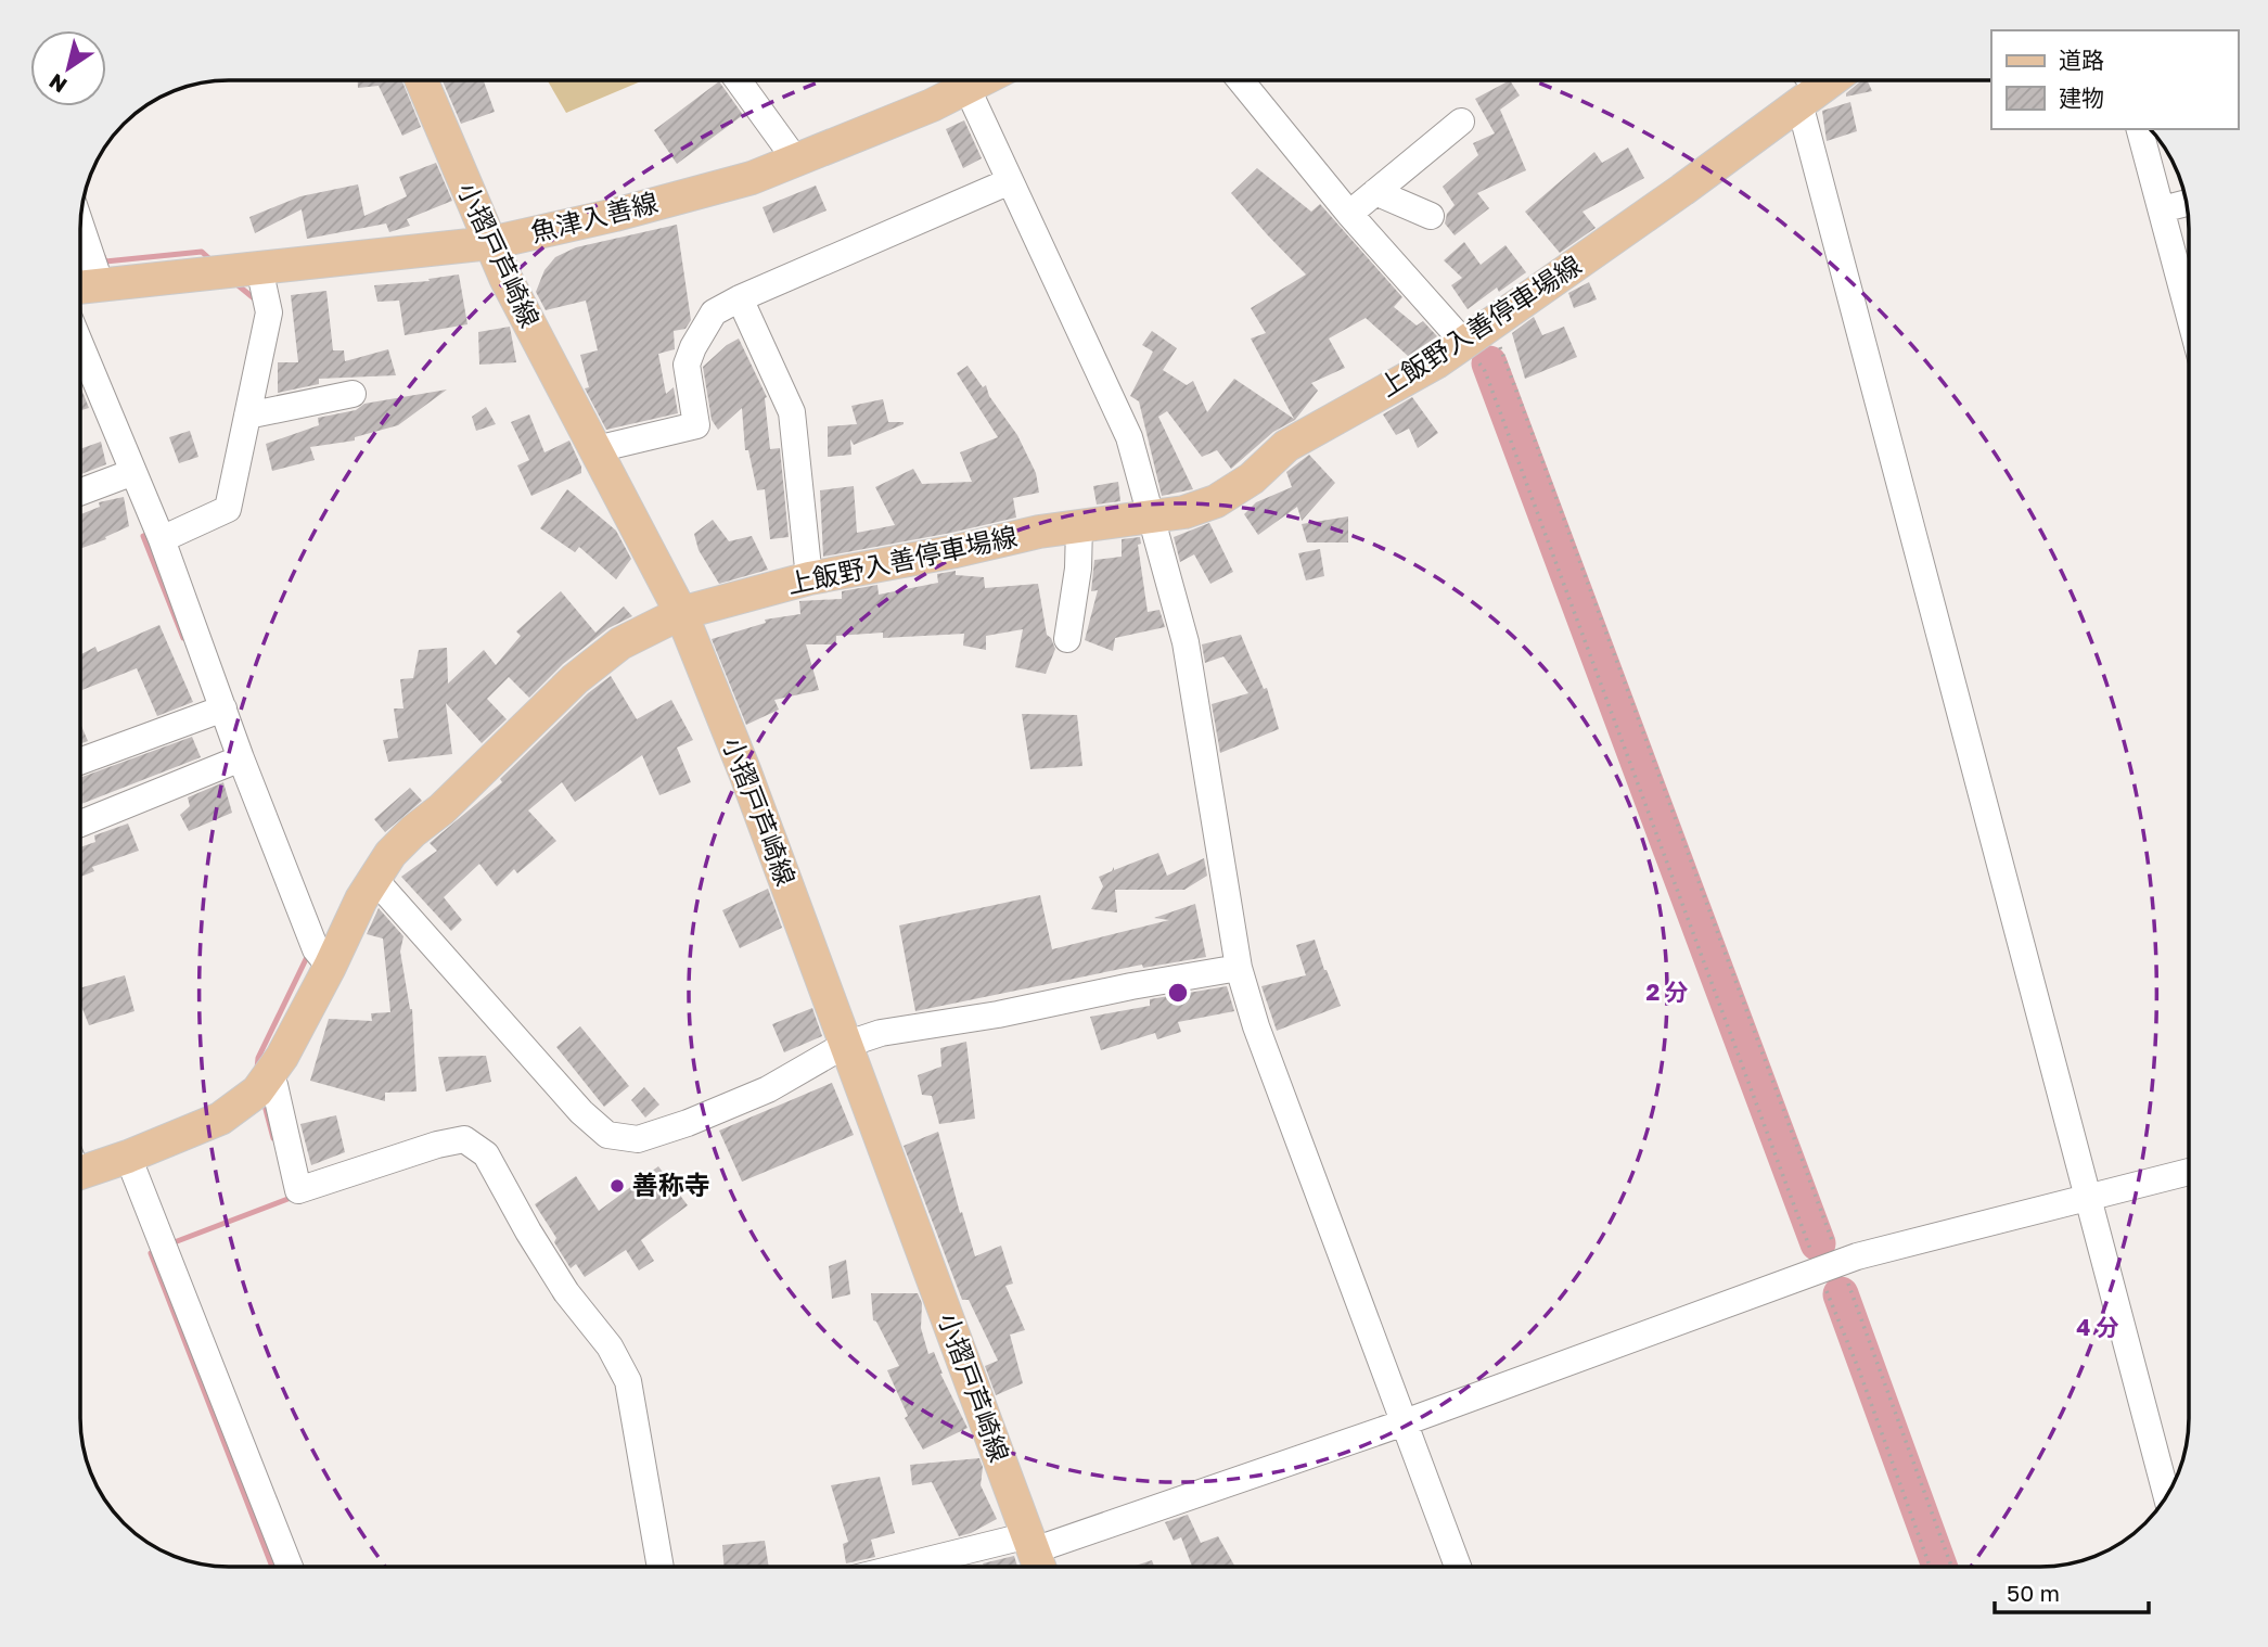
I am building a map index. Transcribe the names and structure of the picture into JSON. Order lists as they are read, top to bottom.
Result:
{
  "streets": {
    "main road": ["魚津入善線", "小摺戸芦崎線", "上飯野入善停車場線"]
  },
  "crossings": [
    ["魚津入善線", "小摺戸芦崎線"],
    ["小摺戸芦崎線", "上飯野入善停車場線"]
  ],
  "places": ["善称寺"],
  "legend": ["道路", "建物"],
  "scale_bar": "50 m",
  "north": "bottom left",
  "rings": ["2 分", "4 分"]
}
